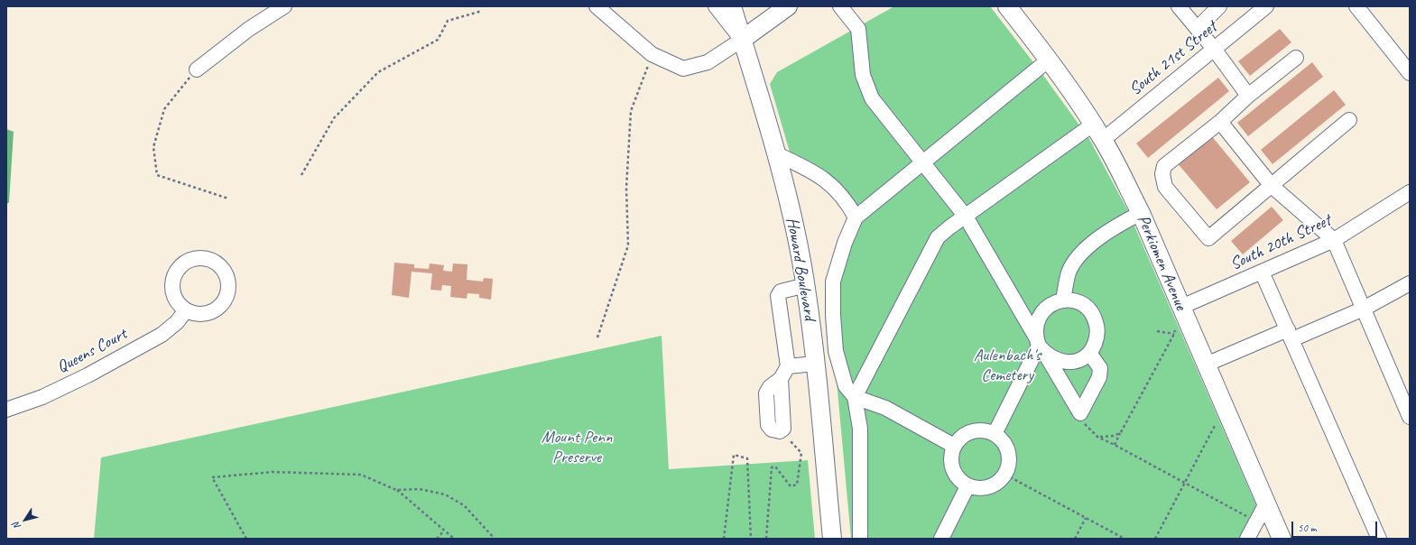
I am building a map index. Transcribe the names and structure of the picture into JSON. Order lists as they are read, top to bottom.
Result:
{
  "streets": {
    "main road": ["Perkiomen Avenue", "Howard Boulevard"],
    "street": ["South 21st Street", "South 20th Street", "Queens Court"]
  },
  "crossings": [
    ["South 21st Street", "Perkiomen Avenue"],
    ["South 20th Street", "Perkiomen Avenue"]
  ],
  "parks": ["Aulenbach's Cemetery", "Mount Penn Preserve"],
  "scale_bar": "50 m",
  "north": "bottom left"
}
